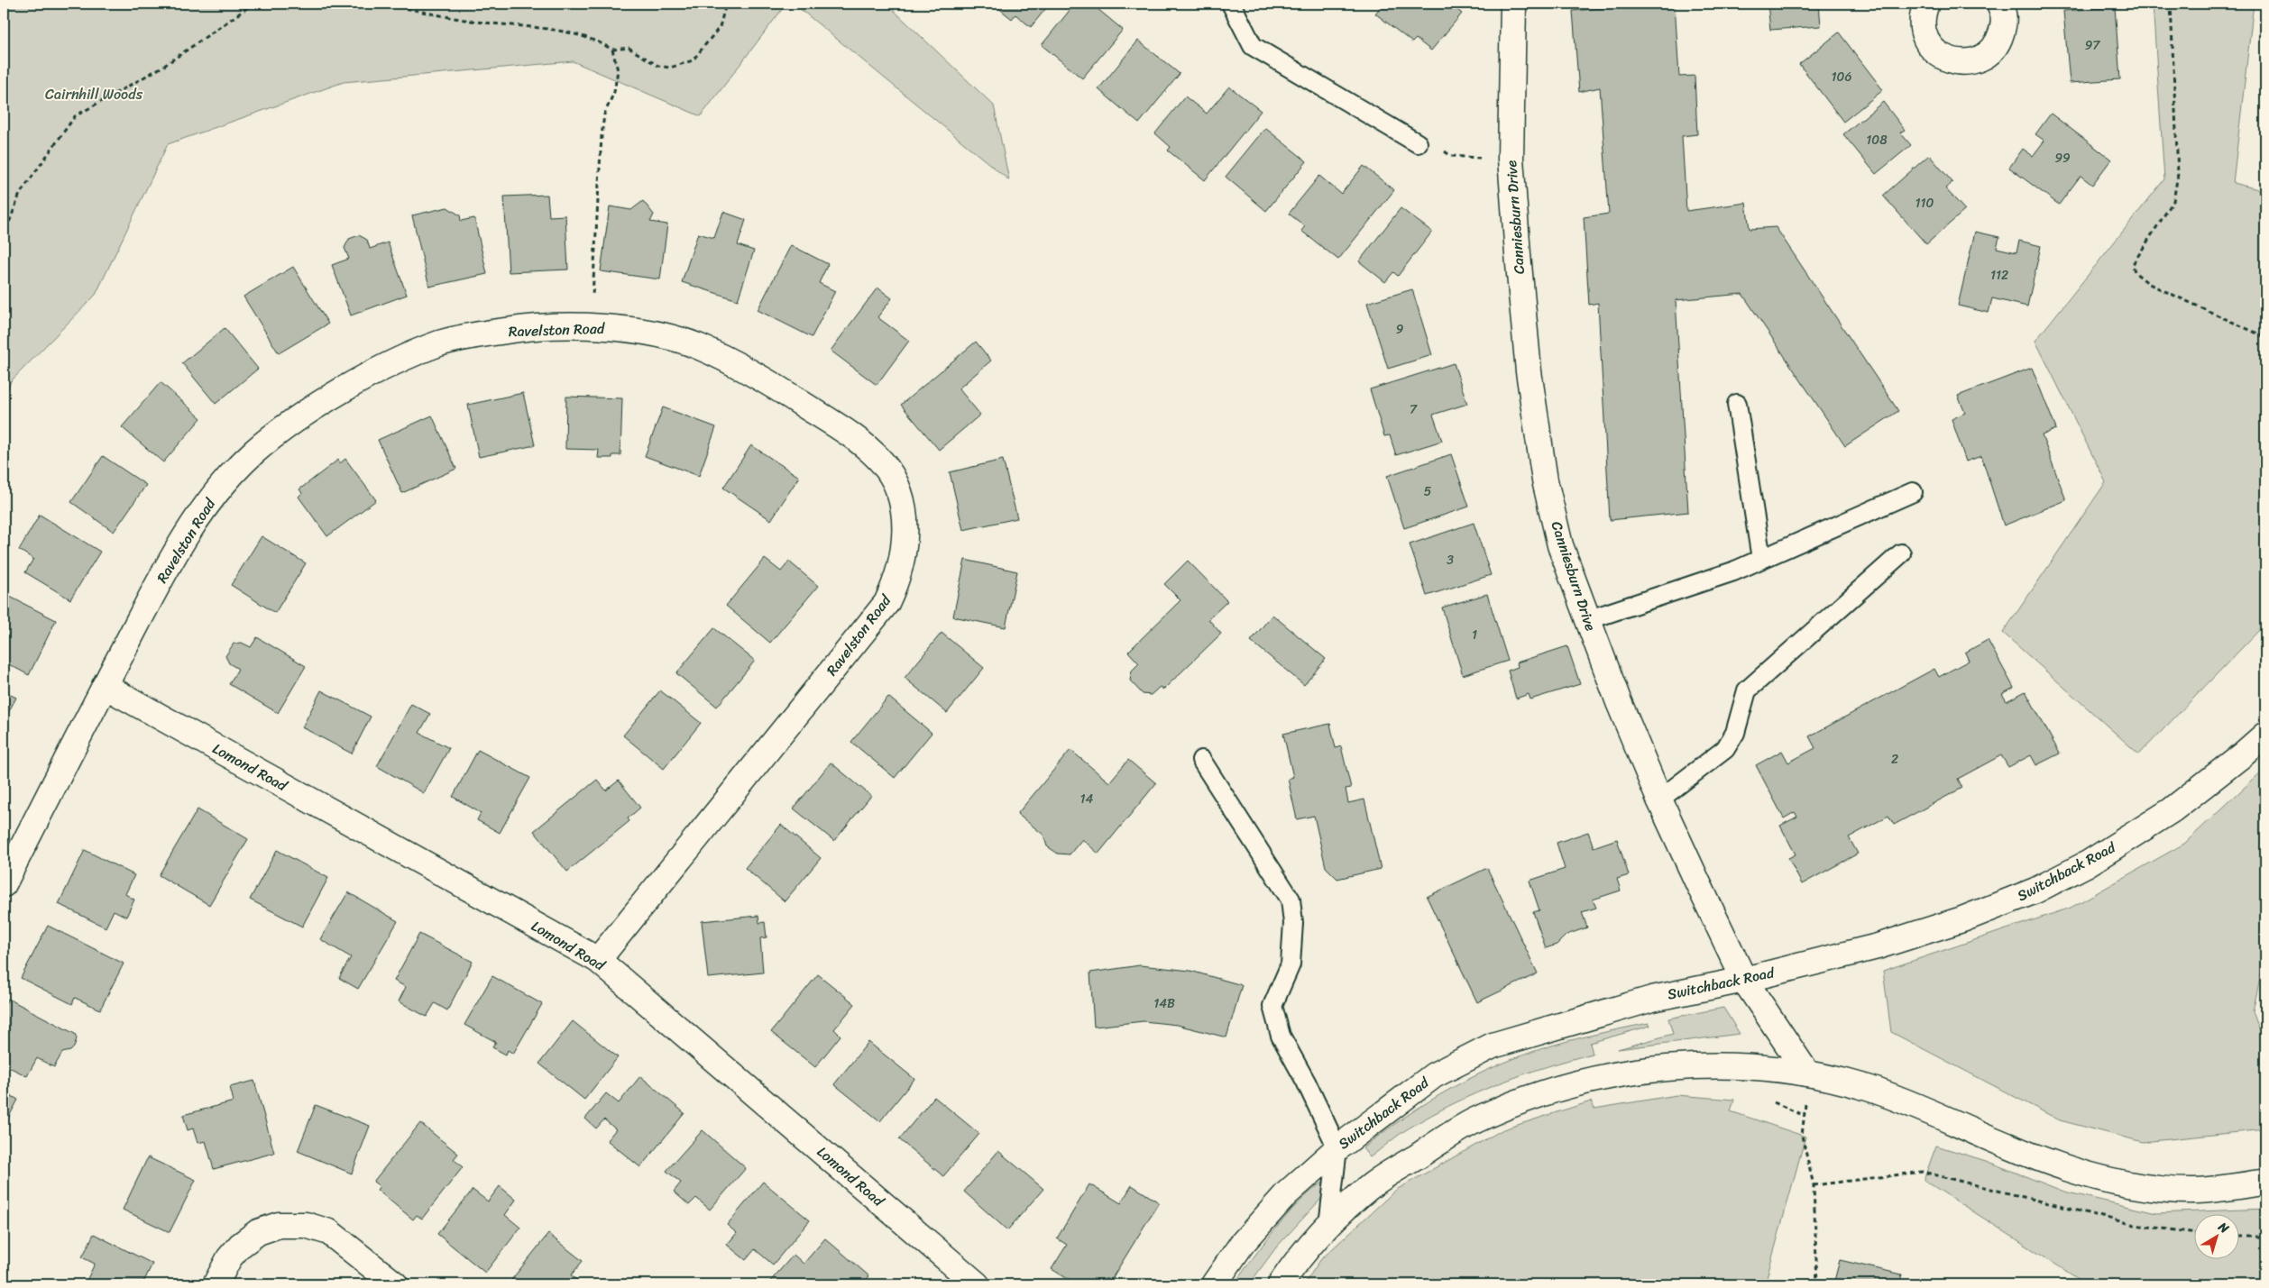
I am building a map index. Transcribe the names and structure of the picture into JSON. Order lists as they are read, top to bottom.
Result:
{
  "streets": {
    "street": [
      "Canniesburn Drive",
      "Ravelston Road",
      "Lomond Road",
      "Switchback Road"
    ]
  },
  "crossings": [
    ["Canniesburn Drive", "Switchback Road"],
    ["Ravelston Road", "Lomond Road"]
  ],
  "parks": ["Cairnhill Woods"],
  "house_numbers": [
    "97",
    "106",
    "108",
    "99",
    "110",
    "112",
    "9",
    "7",
    "5",
    "3",
    "1",
    "2",
    "14",
    "14B"
  ],
  "north": "top right"
}
